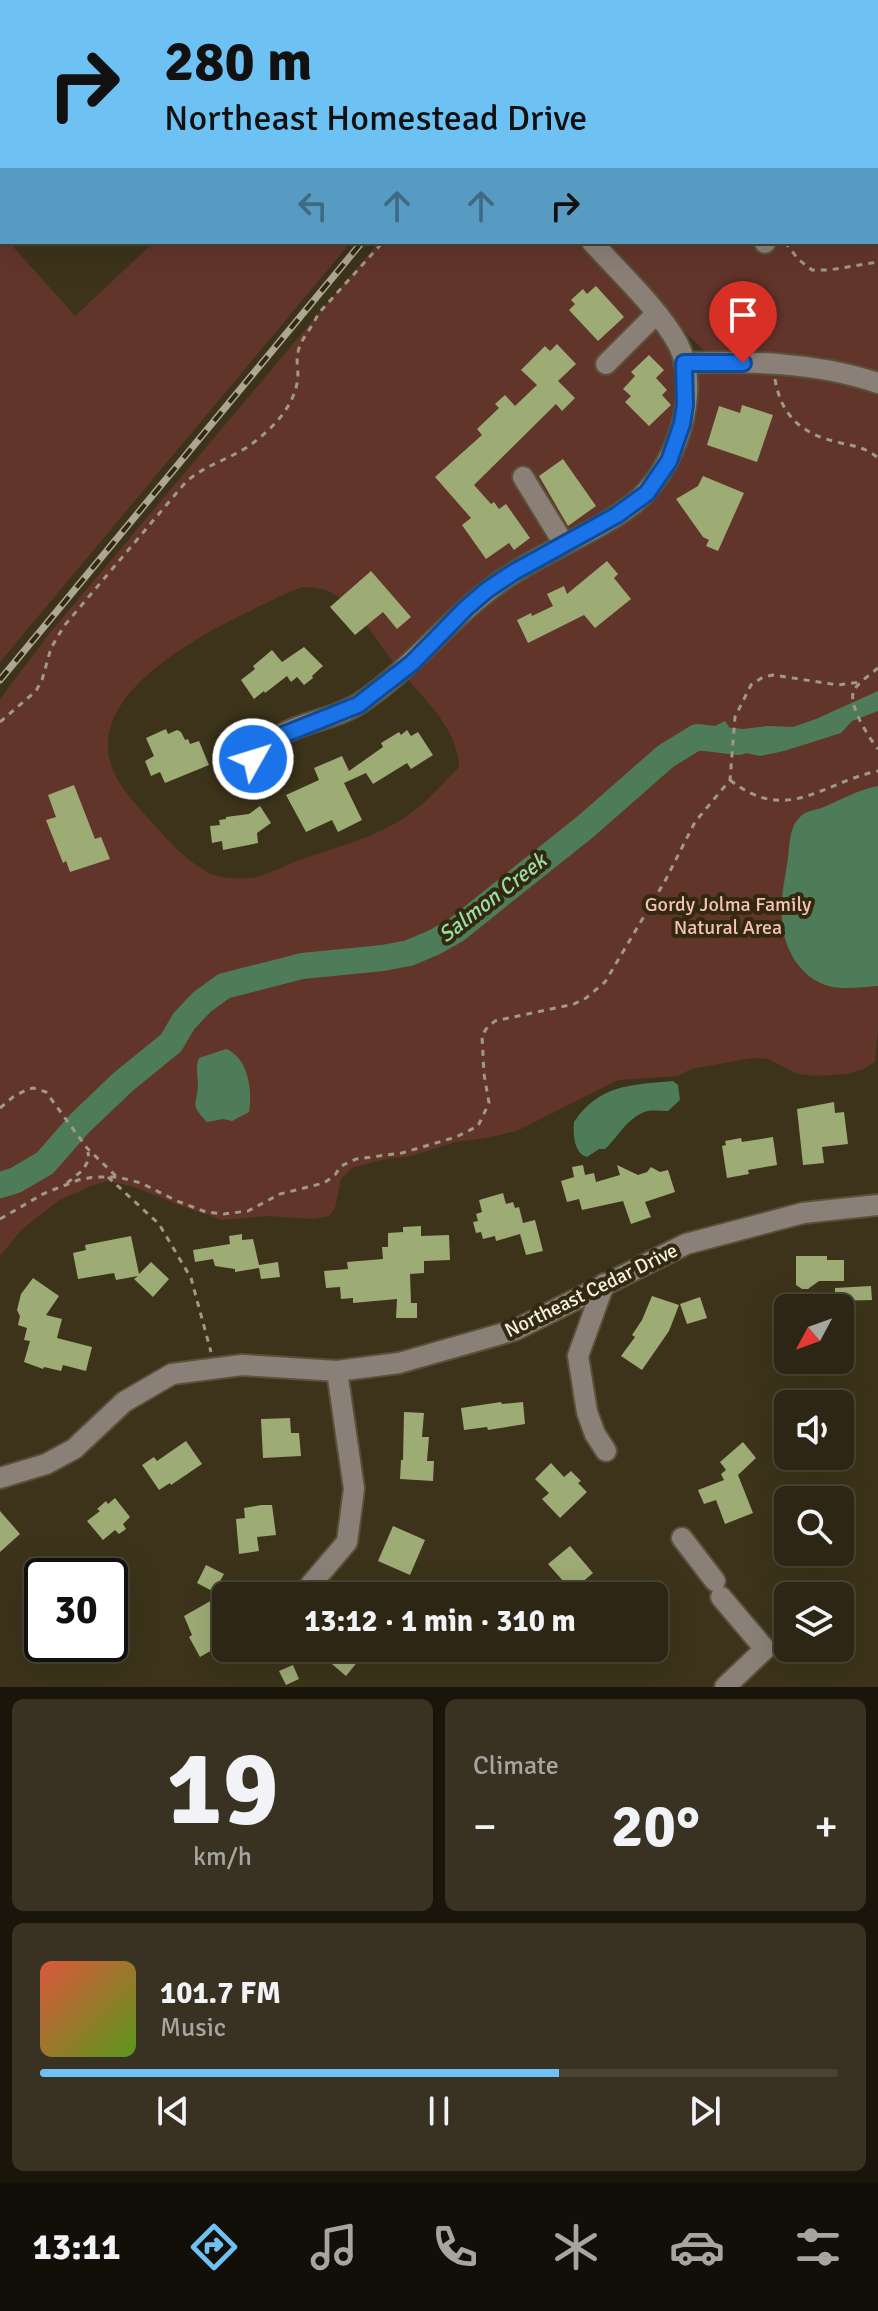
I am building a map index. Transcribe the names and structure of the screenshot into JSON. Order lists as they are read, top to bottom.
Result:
{
  "streets": {
    "street": ["Northeast Cedar Drive"]
  },
  "water": ["Salmon Creek"],
  "parks": ["Gordy Jolma Family Natural Area"],
  "north": "bottom left",
  "page": {
    "turn": ["280 m", "Northeast Homestead Drive"],
    "limit": "30",
    "trip": "13:12 · 1 min · 310 m",
    "tile": [
      ["19", "km/h"],
      "Climate"
    ],
    "heat": ["−", "20°", "+"],
    "song": ["101.7 FM", "Music"],
    "tabs": "13:11"
  }
}
